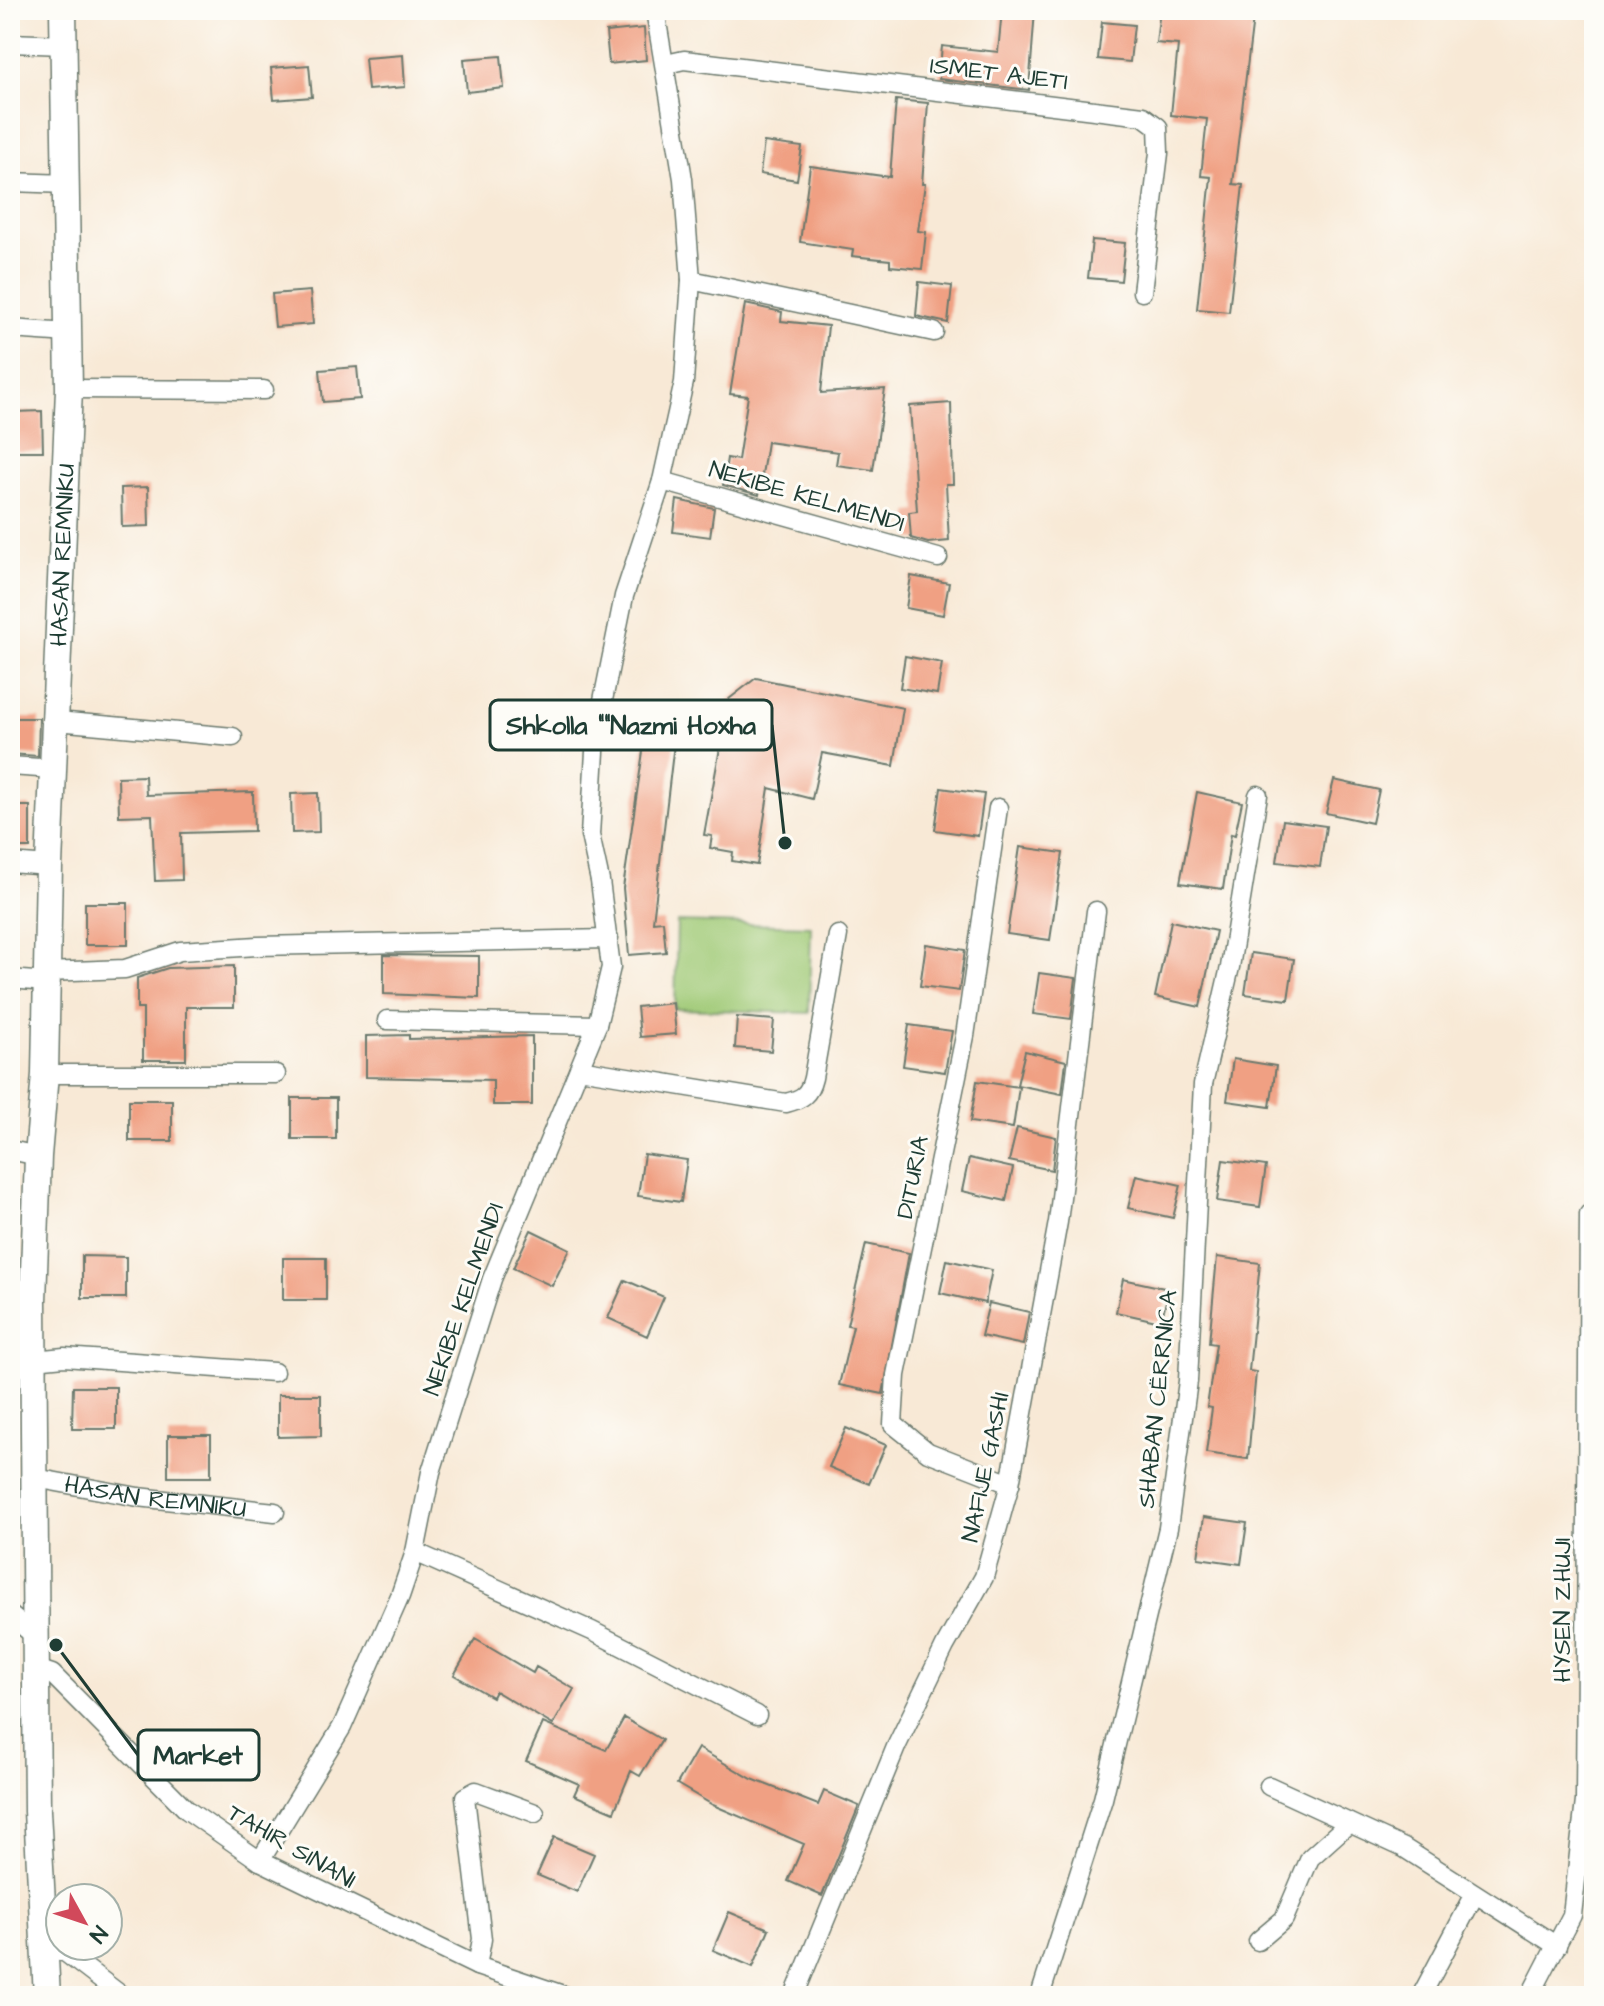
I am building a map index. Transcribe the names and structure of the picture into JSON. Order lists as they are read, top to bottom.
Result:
{
  "streets": {
    "street": [
      "ISMET AJETI",
      "NEKIBE KELMENDI",
      "HASAN REMNIKU",
      "DITURIA",
      "SHABAN CËRRNICA",
      "NAFIJE GASHI",
      "HYSEN ZHUJI",
      "TAHIR SINANI"
    ]
  },
  "crossings": [
    ["ISMET AJETI", "NEKIBE KELMENDI"],
    ["NEKIBE KELMENDI", "TAHIR SINANI"],
    ["HASAN REMNIKU", "TAHIR SINANI"],
    ["DITURIA", "NAFIJE GASHI"]
  ],
  "places": ["Shkolla \"\"Nazmi Hoxha", "Market"],
  "north": "bottom right"
}
